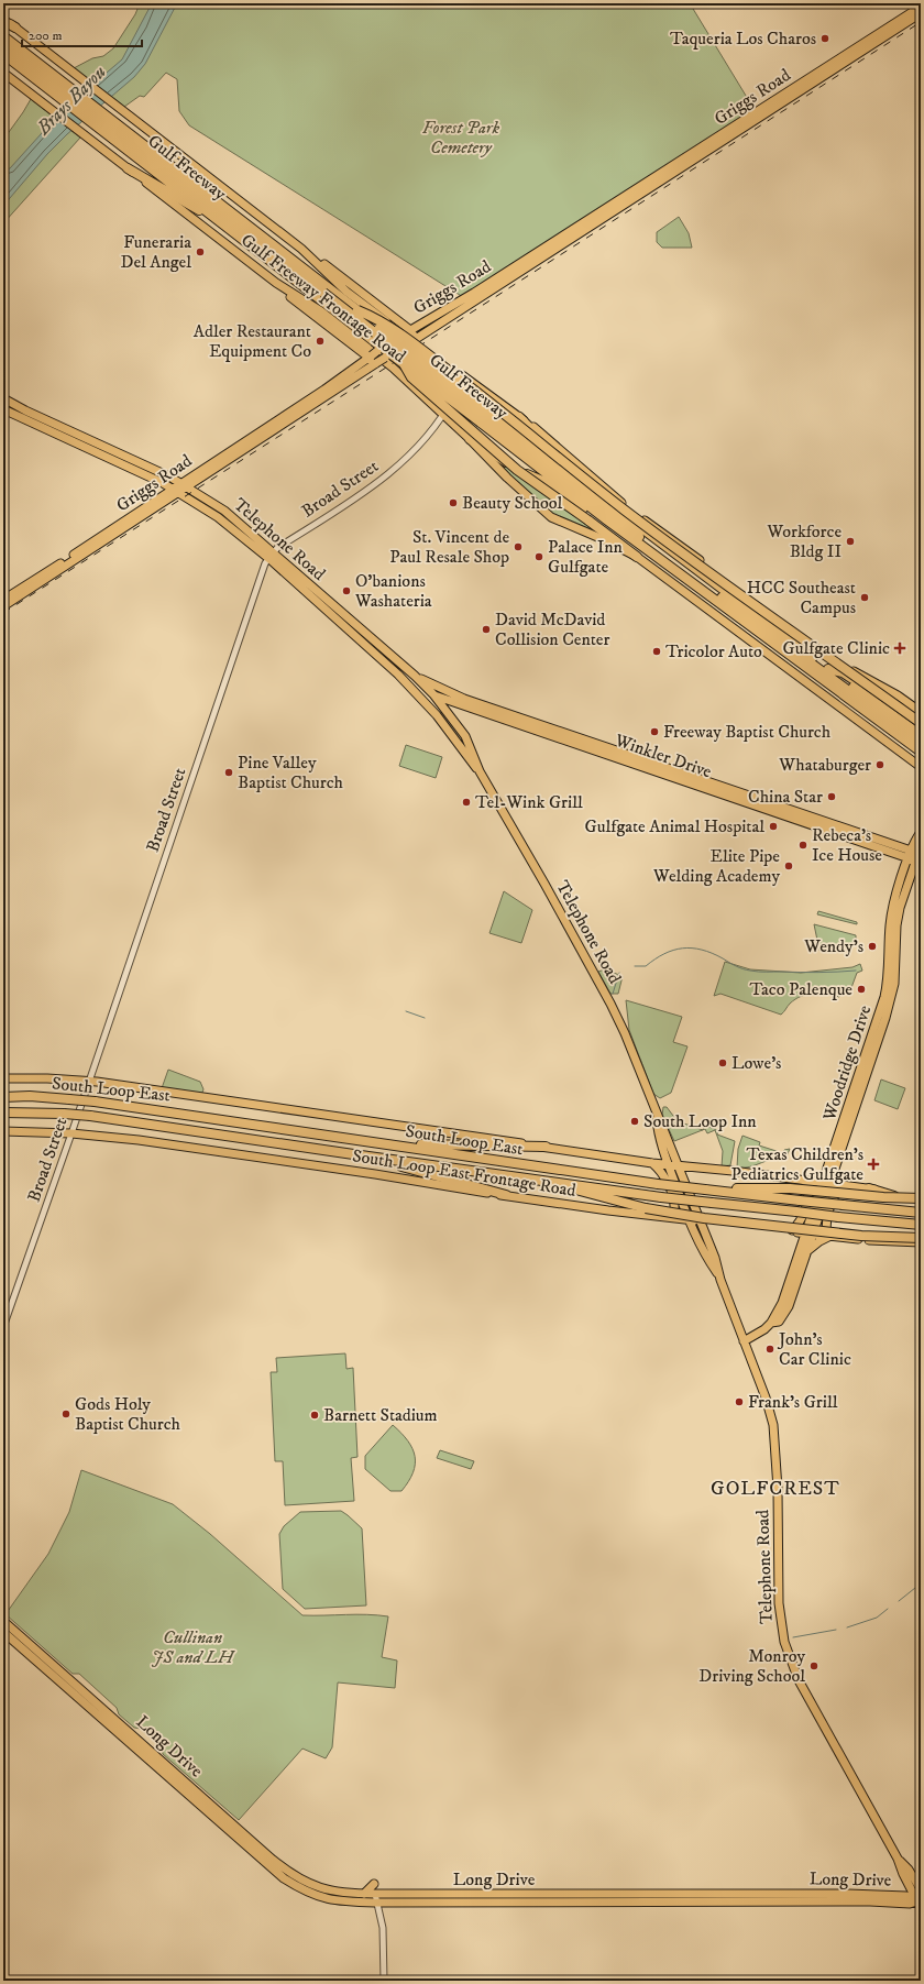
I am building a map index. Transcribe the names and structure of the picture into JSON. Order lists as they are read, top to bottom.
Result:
{
  "streets": {
    "highway": ["Gulf Freeway", "South Loop East"],
    "main road": [
      "Griggs Road",
      "Gulf Freeway Frontage Road",
      "Telephone Road",
      "Winkler Drive",
      "Woodridge Drive",
      "South Loop East Frontage Road",
      "Long Drive"
    ],
    "street": ["Broad Street"]
  },
  "crossings": [
    ["Griggs Road", "Telephone Road"],
    ["Gulf Freeway Frontage Road", "Broad Street"],
    ["Broad Street", "Telephone Road"],
    ["Broad Street", "South Loop East Frontage Road"],
    ["Telephone Road", "Winkler Drive"],
    ["Telephone Road", "Woodridge Drive"],
    ["Telephone Road", "South Loop East Frontage Road"],
    ["Telephone Road", "Long Drive"],
    ["Winkler Drive", "Woodridge Drive"],
    ["Woodridge Drive", "South Loop East Frontage Road"]
  ],
  "districts": ["GOLFCREST"],
  "water": ["Brays Bayou"],
  "parks": ["Forest Park Cemetery", "Cullinan JS and LH"],
  "places": {
    "other": [
      "Taqueria Los Charos",
      "Funeraria Del Angel",
      "Adler Restaurant Equipment Co",
      "Beauty School",
      "Workforce Bldg II",
      "St. Vincent de Paul Resale Shop",
      "Palace Inn Gulfgate",
      "O'banions Washateria",
      "HCC Southeast Campus",
      "David McDavid Collision Center",
      "Tricolor Auto",
      "Freeway Baptist Church",
      "Whataburger",
      "Pine Valley Baptist Church",
      "China Star",
      "Tel-Wink Grill",
      "Gulfgate Animal Hospital",
      "Rebeca's Ice House",
      "Elite Pipe Welding Academy",
      "Wendy's",
      "Taco Palenque",
      "Lowe's",
      "South Loop Inn",
      "John’s Car Clinic",
      "Frank’s Grill",
      "Gods Holy Baptist Church",
      "Barnett Stadium",
      "Monroy Driving School"
    ],
    "health": ["Gulfgate Clinic", "Texas Children's Pediatrics Gulfgate"]
  },
  "scale_bar": "200 m"
}
